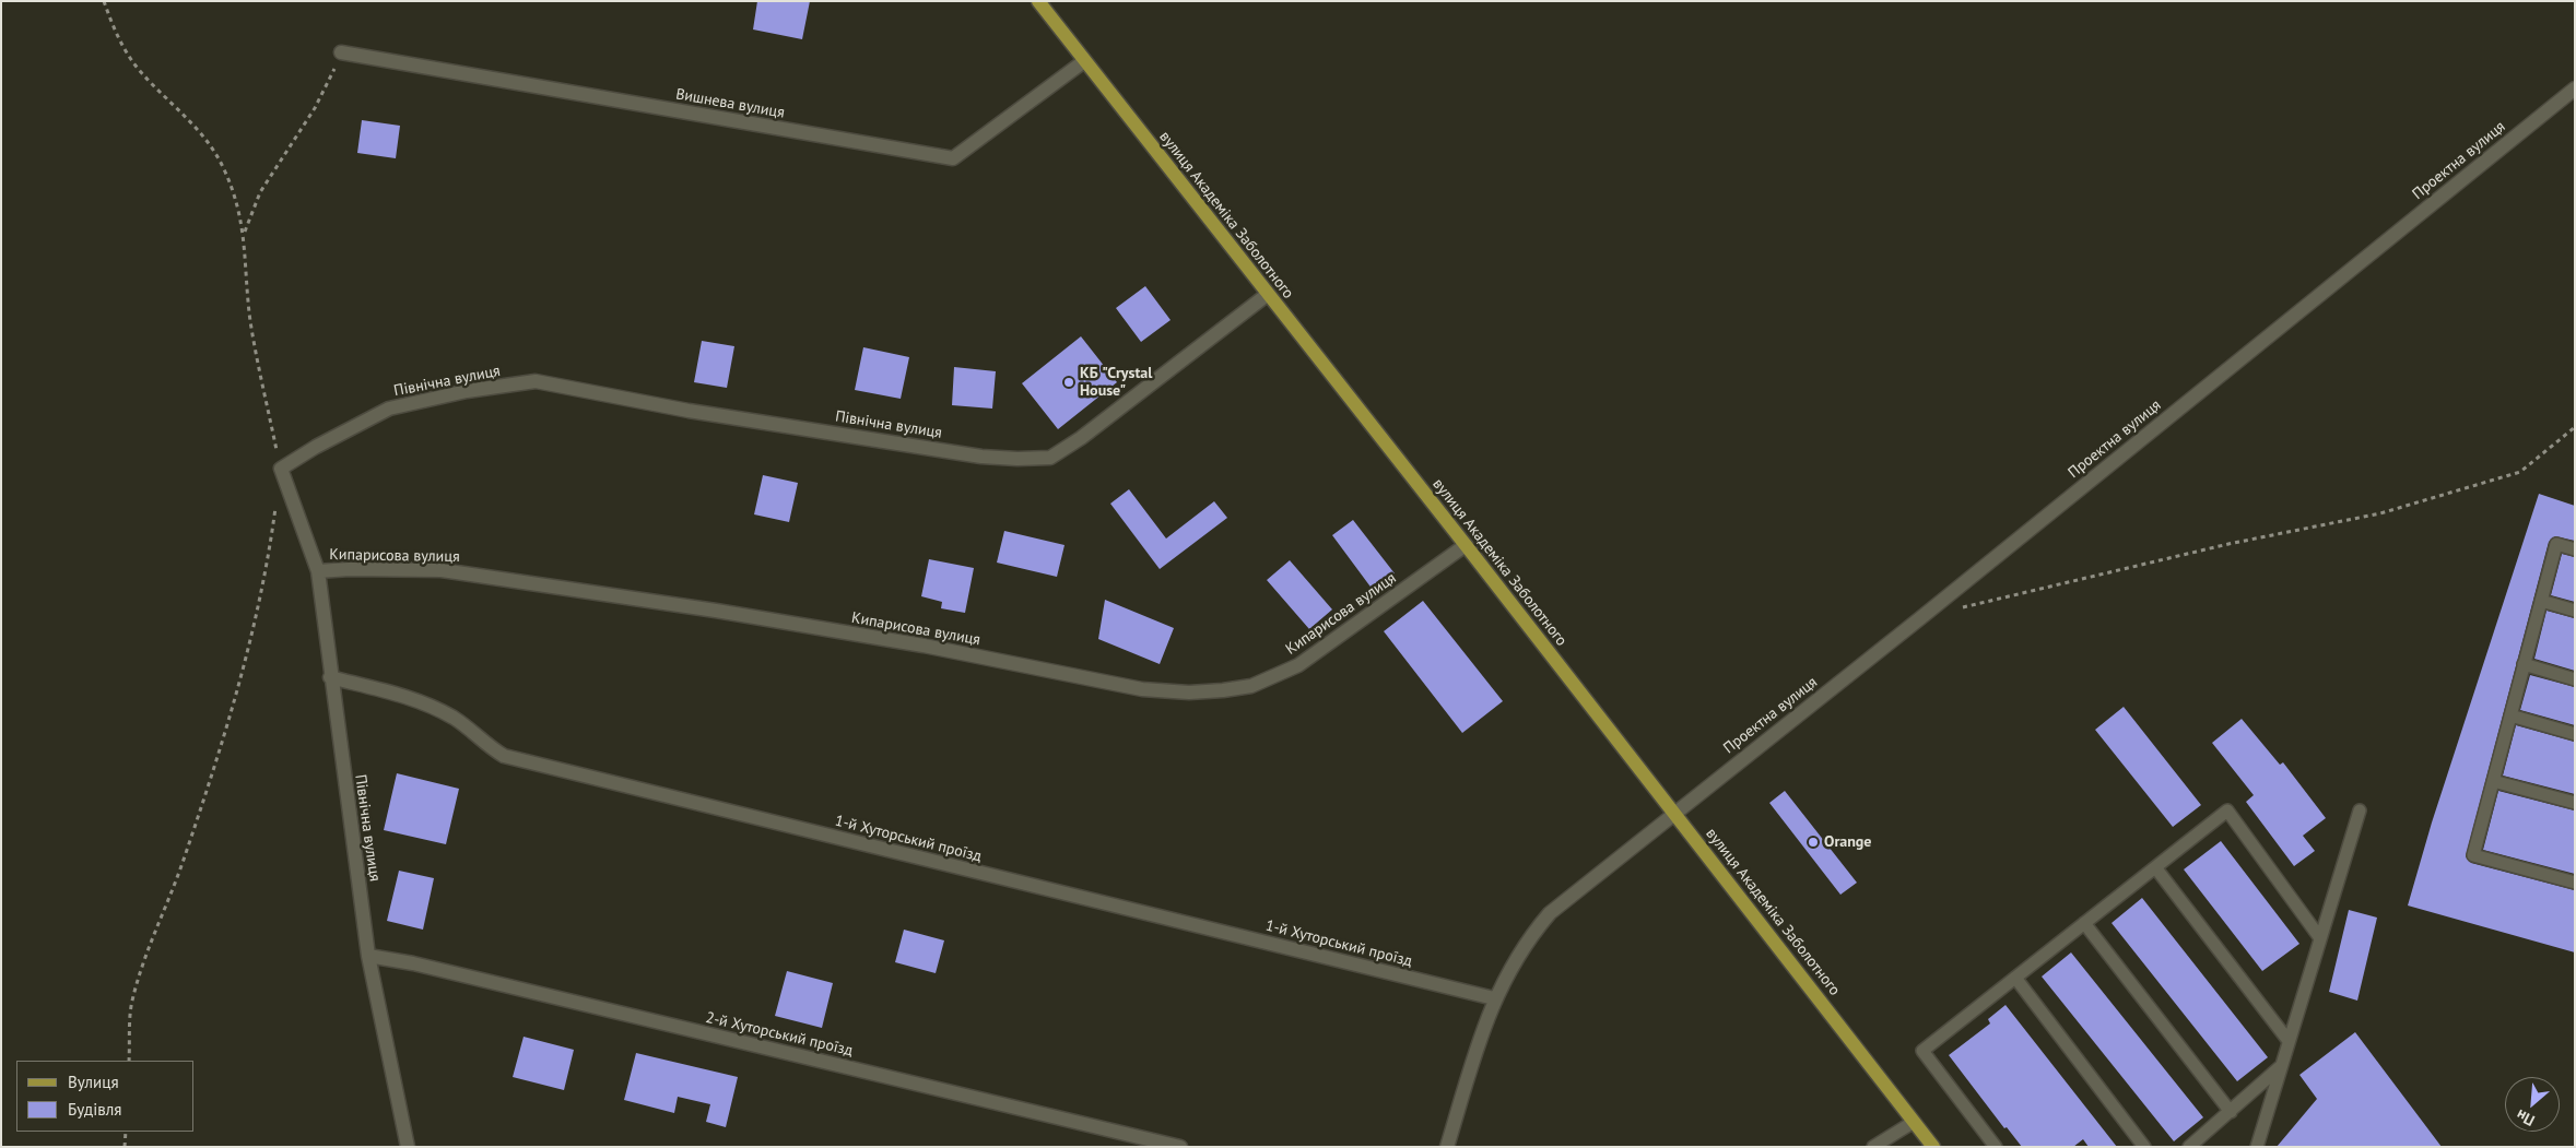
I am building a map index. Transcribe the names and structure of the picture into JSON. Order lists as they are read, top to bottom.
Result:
{
  "streets": {
    "main road": ["вулиця Академіка Заболотного"],
    "street": [
      "Вишнева вулиця",
      "Проектна вулиця",
      "Північна вулиця",
      "Кипарисова вулиця",
      "1-й Хуторський проїзд",
      "2-й Хуторський проїзд"
    ]
  },
  "crossings": [
    ["Вишнева вулиця", "вулиця Академіка Заболотного"],
    ["Проектна вулиця", "вулиця Академіка Заболотного"],
    ["Проектна вулиця", "1-й Хуторський проїзд"],
    ["вулиця Академіка Заболотного", "Північна вулиця"],
    ["вулиця Академіка Заболотного", "Кипарисова вулиця"],
    ["Північна вулиця", "Кипарисова вулиця"],
    ["Північна вулиця", "1-й Хуторський проїзд"],
    ["Північна вулиця", "2-й Хуторський проїзд"]
  ],
  "places": ["КБ \"Crystal House\"", "Orange"],
  "legend": ["Вулиця", "Будівля"],
  "north": "bottom left"
}
